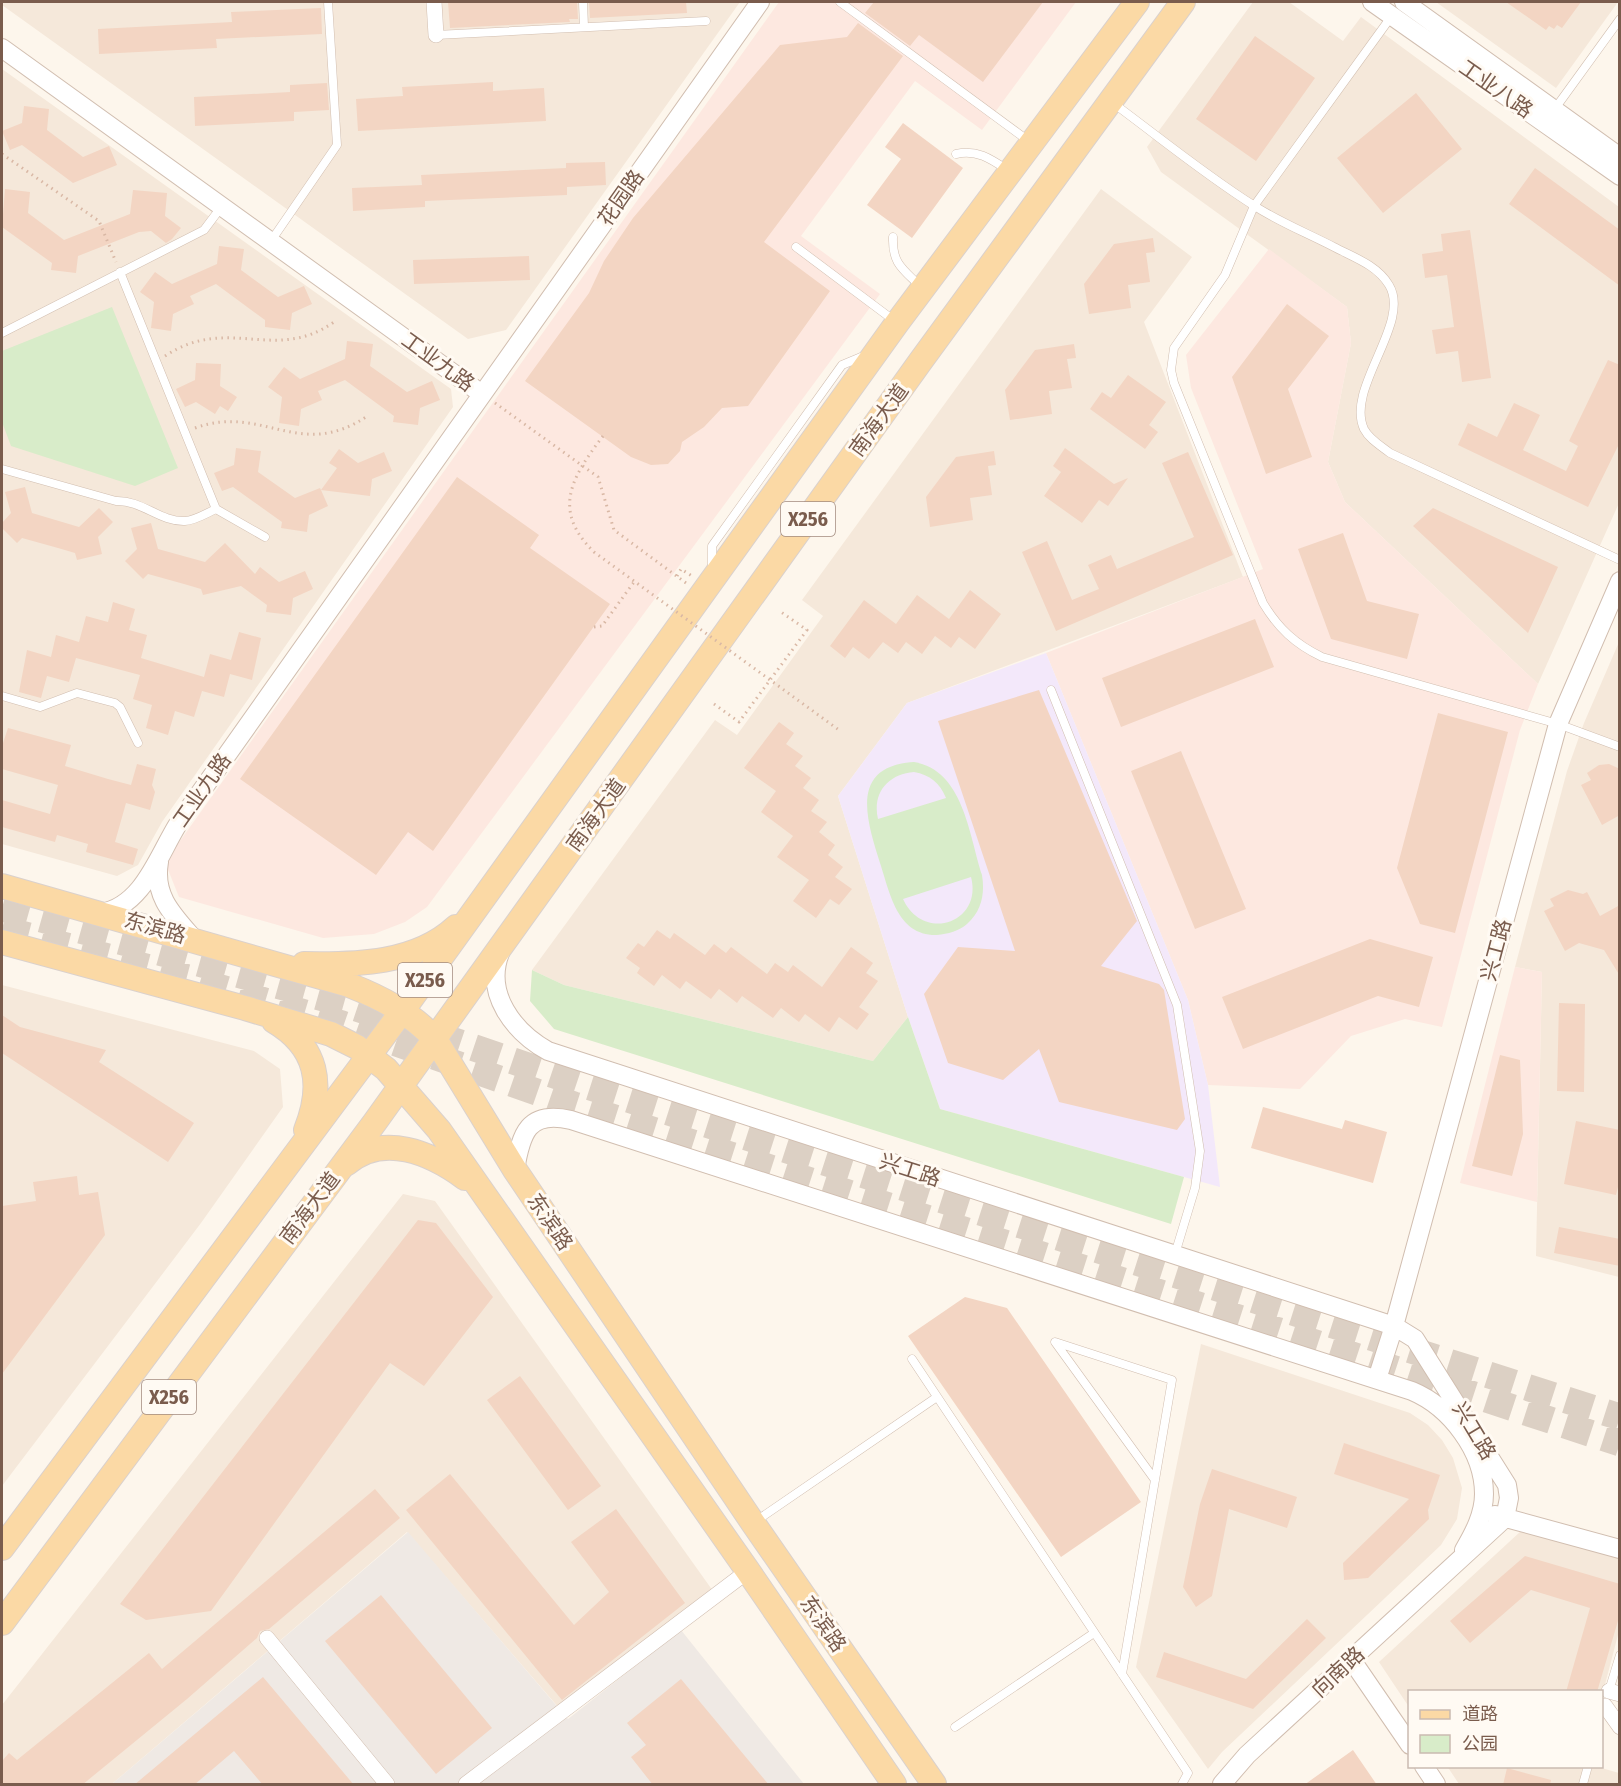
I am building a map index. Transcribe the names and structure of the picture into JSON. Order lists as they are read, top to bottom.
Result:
{
  "streets": {
    "main road": ["南海大道", "X256", "东滨路"],
    "street": [
      "工业八路",
      "花园路",
      "工业九路",
      "兴工路",
      "向南路"
    ]
  },
  "crossings": [
    ["花园路", "工业九路"],
    ["工业九路", "东滨路"],
    ["南海大道", "东滨路"],
    ["南海大道", "兴工路"],
    ["东滨路", "兴工路"],
    ["兴工路", "向南路"]
  ],
  "legend": ["道路", "公园"]
}
